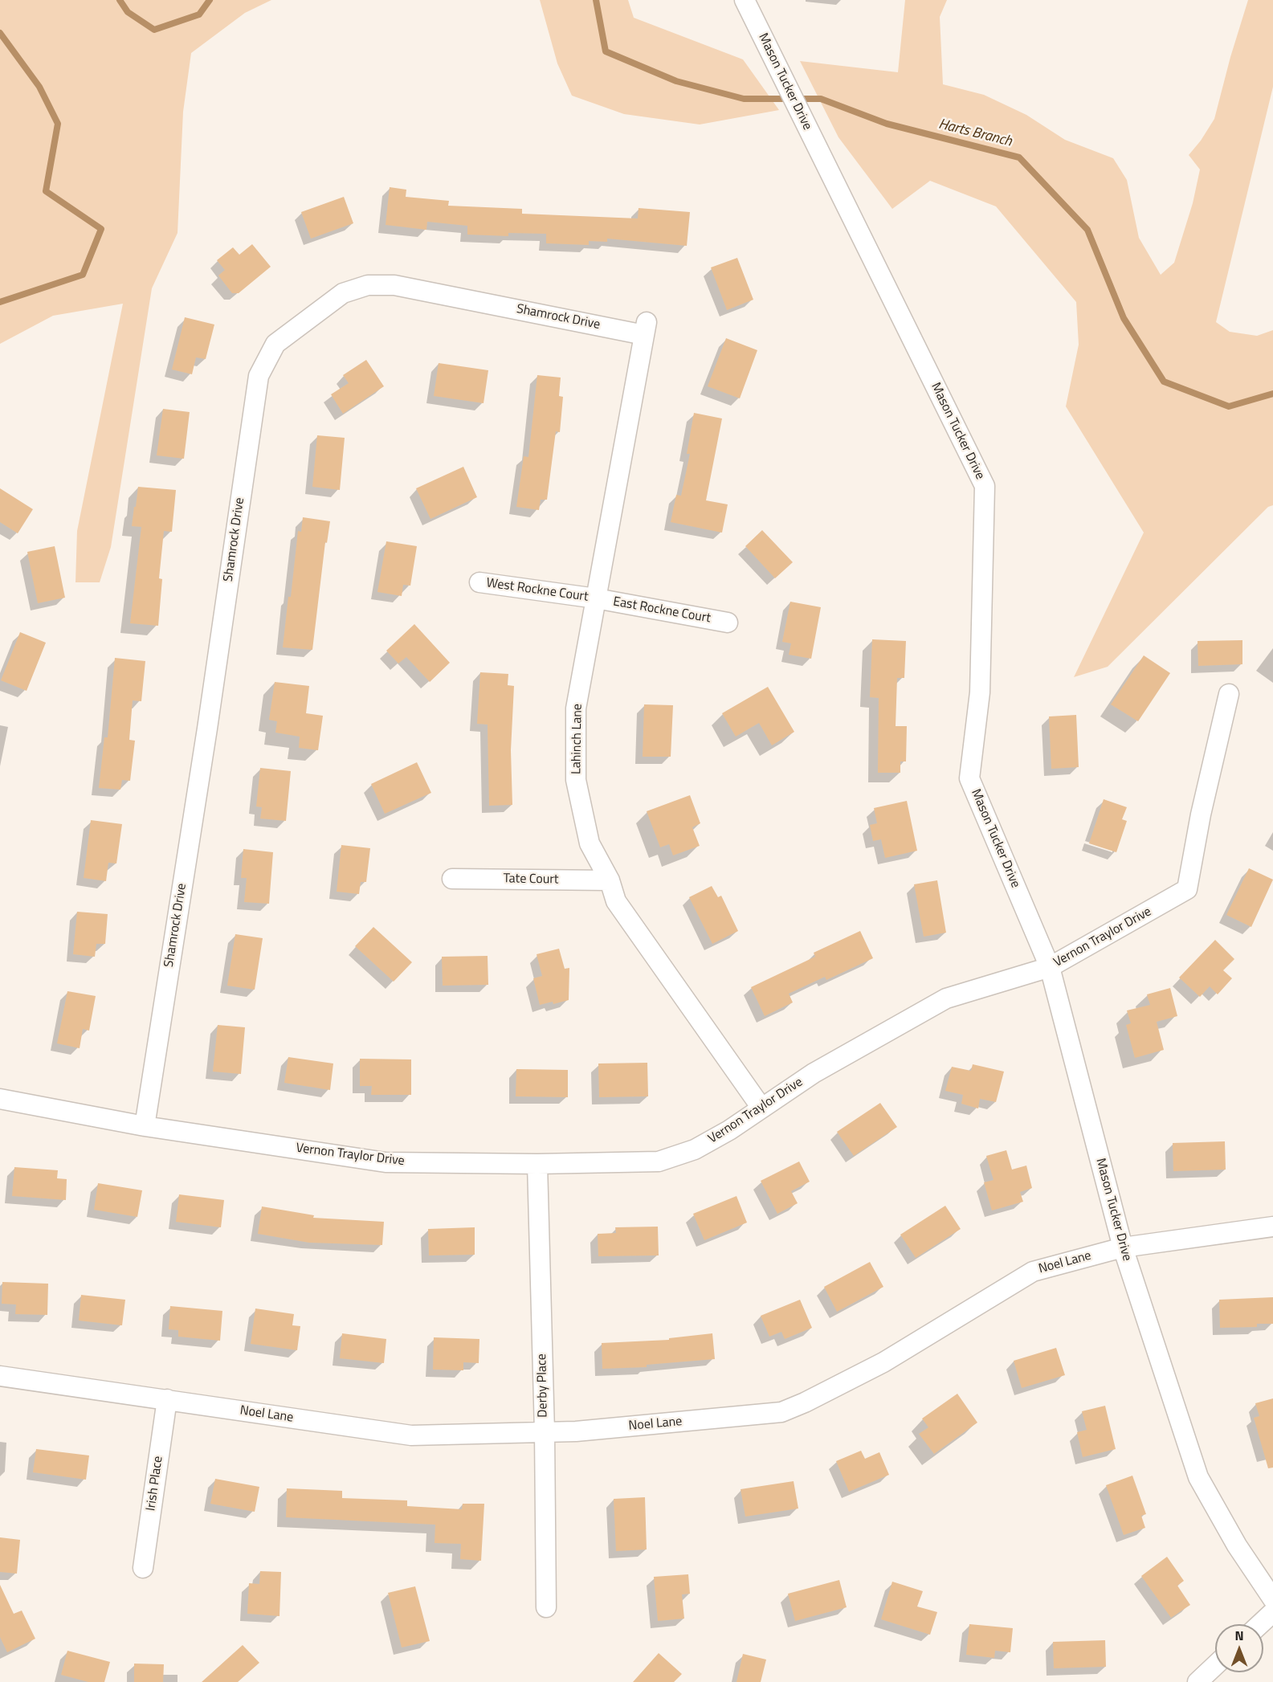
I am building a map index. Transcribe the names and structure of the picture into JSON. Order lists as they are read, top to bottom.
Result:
{
  "streets": {
    "street": [
      "Mason Tucker Drive",
      "Shamrock Drive",
      "West Rockne Court",
      "East Rockne Court",
      "Lahinch Lane",
      "Tate Court",
      "Vernon Traylor Drive",
      "Noel Lane",
      "Derby Place",
      "Irish Place"
    ]
  },
  "crossings": [
    ["Mason Tucker Drive", "Vernon Traylor Drive"],
    ["Mason Tucker Drive", "Noel Lane"],
    ["Shamrock Drive", "Lahinch Lane"],
    ["Shamrock Drive", "Vernon Traylor Drive"],
    ["West Rockne Court", "East Rockne Court"],
    ["West Rockne Court", "Lahinch Lane"],
    ["East Rockne Court", "Lahinch Lane"],
    ["Lahinch Lane", "Tate Court"],
    ["Lahinch Lane", "Vernon Traylor Drive"],
    ["Vernon Traylor Drive", "Derby Place"],
    ["Noel Lane", "Derby Place"],
    ["Noel Lane", "Irish Place"]
  ],
  "water": ["Harts Branch"],
  "north": "top"
}
